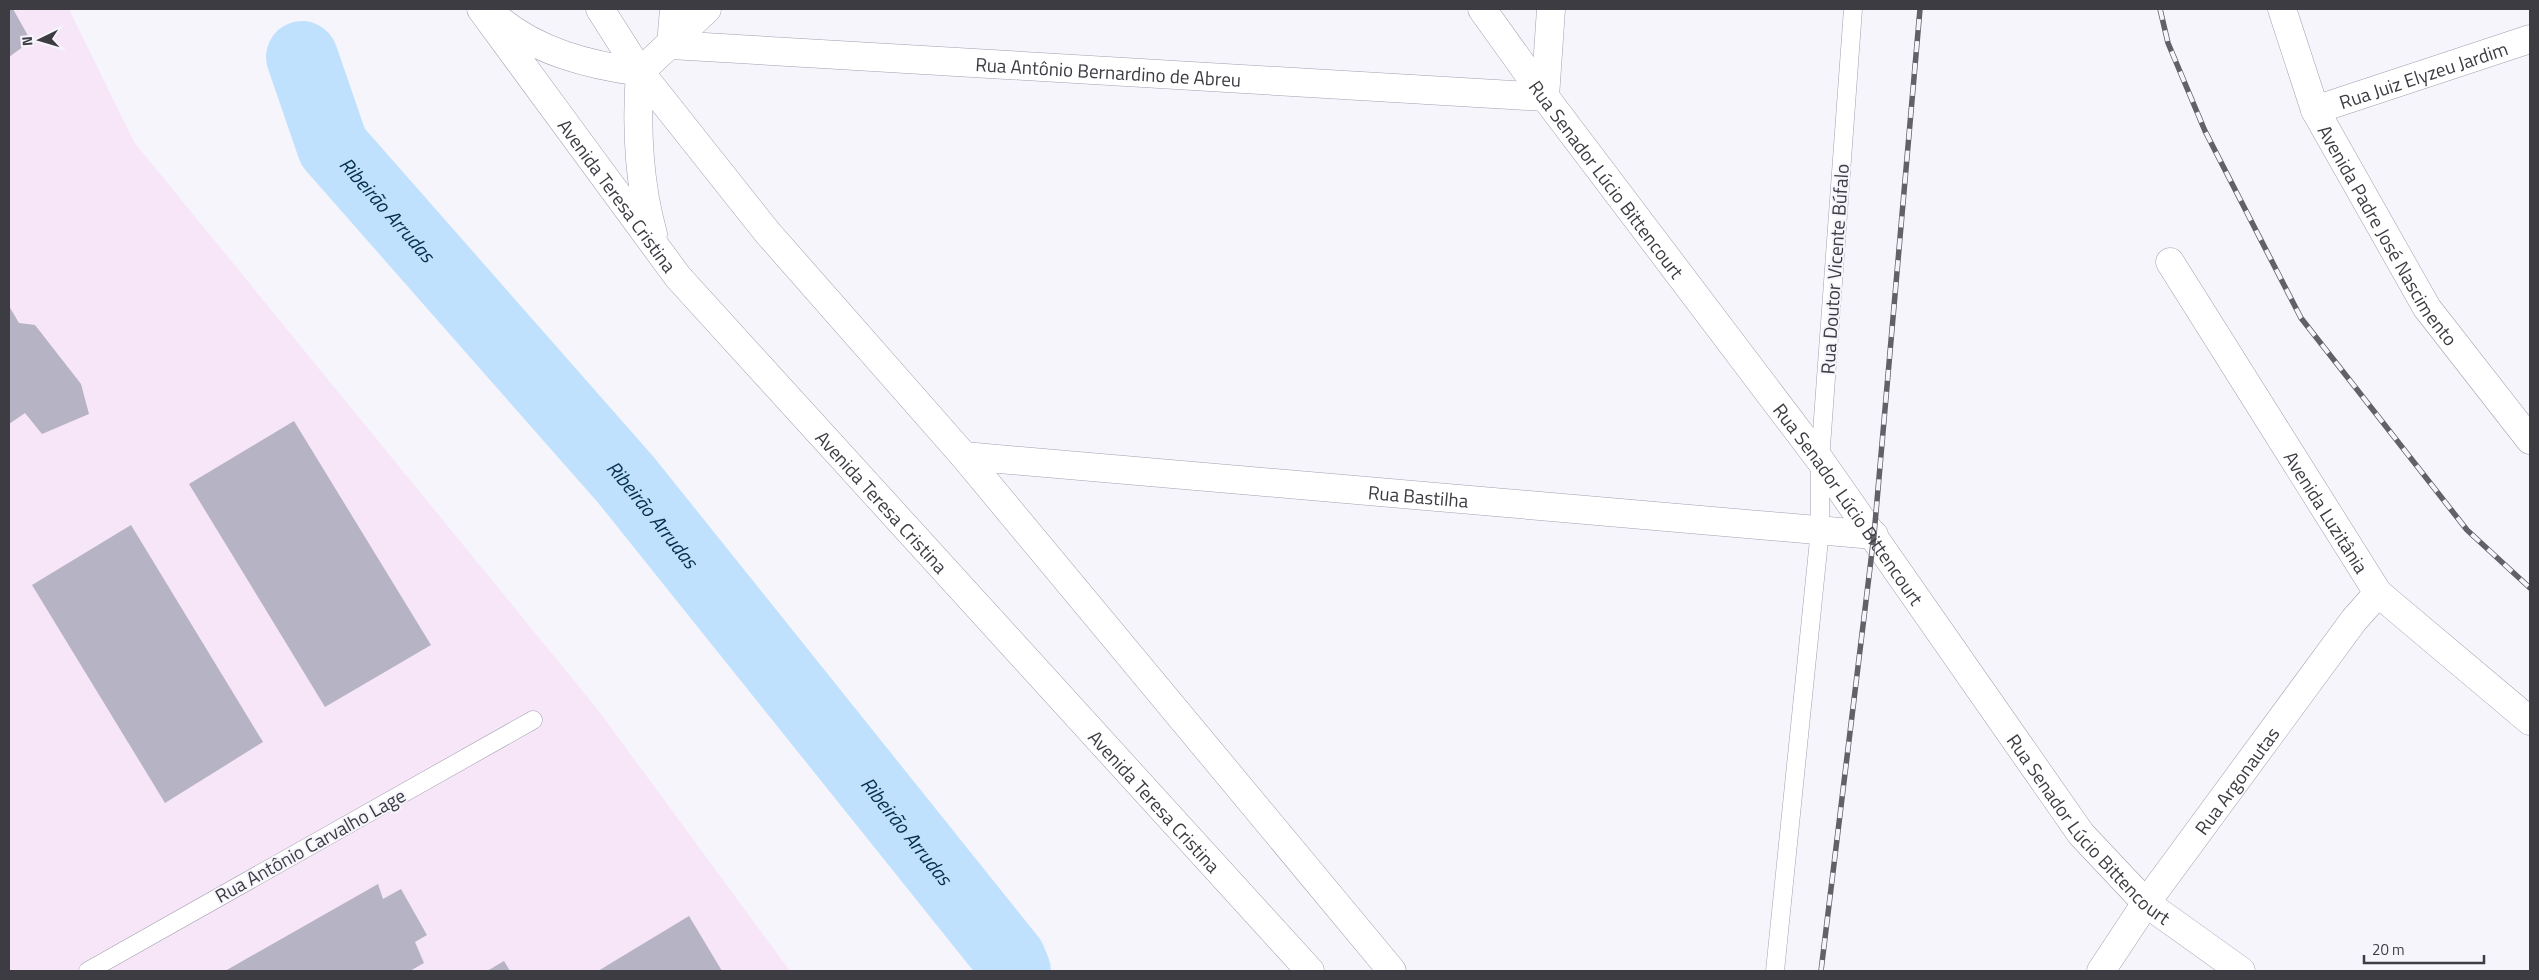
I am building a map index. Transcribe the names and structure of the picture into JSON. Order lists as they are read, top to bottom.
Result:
{
  "streets": {
    "street": [
      "Rua Antônio Bernardino de Abreu",
      "Rua Juiz Elyzeu Jardim",
      "Rua Senador Lúcio Bittencourt",
      "Avenida Teresa Cristina",
      "Avenida Padre José Nascimento",
      "Rua Bastilha",
      "Avenida Luzitânia",
      "Rua Argonautas"
    ],
    "lane": ["Rua Doutor Vicente Búfalo", "Rua Antônio Carvalho Lage"]
  },
  "crossings": [
    ["Rua Antônio Bernardino de Abreu", "Rua Senador Lúcio Bittencourt"],
    ["Rua Juiz Elyzeu Jardim", "Avenida Padre José Nascimento"],
    ["Rua Senador Lúcio Bittencourt", "Rua Doutor Vicente Búfalo"],
    ["Rua Senador Lúcio Bittencourt", "Rua Bastilha"],
    ["Rua Senador Lúcio Bittencourt", "Rua Argonautas"],
    ["Rua Doutor Vicente Búfalo", "Rua Bastilha"],
    ["Avenida Luzitânia", "Rua Argonautas"]
  ],
  "water": ["Ribeirão Arrudas"],
  "scale_bar": "20 m",
  "north": "left"
}
